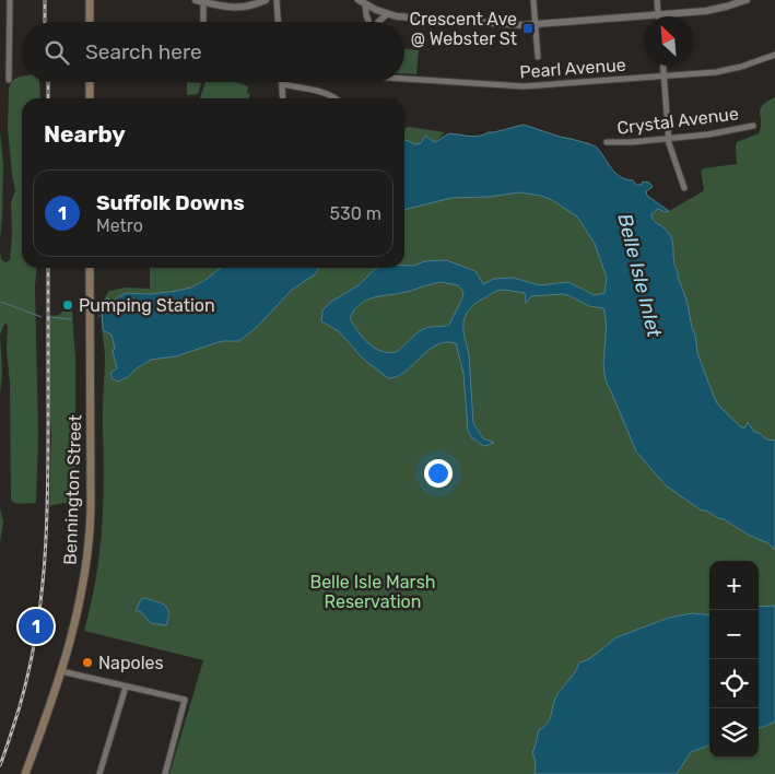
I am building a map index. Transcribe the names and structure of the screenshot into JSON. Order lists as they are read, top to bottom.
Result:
{
  "streets": {
    "main road": ["Bennington Street"],
    "street": ["Pearl Avenue", "Crystal Avenue"]
  },
  "water": ["Belle Isle Inlet"],
  "parks": ["Belle Isle Marsh Reservation"],
  "places": {
    "transit": ["Crescent Ave @ Webster St"],
    "other": ["Pumping Station", "Napoles"]
  },
  "north": "top left",
  "page": {
    "search": "Search here",
    "heading": "Nearby",
    "list": [
      {
        "mark": "1",
        "name": "Suffolk Downs",
        "note": "Metro",
        "value": "530 m"
      }
    ],
    "map_buttons": ["+", "−"],
    "pins": "1"
  }
}
